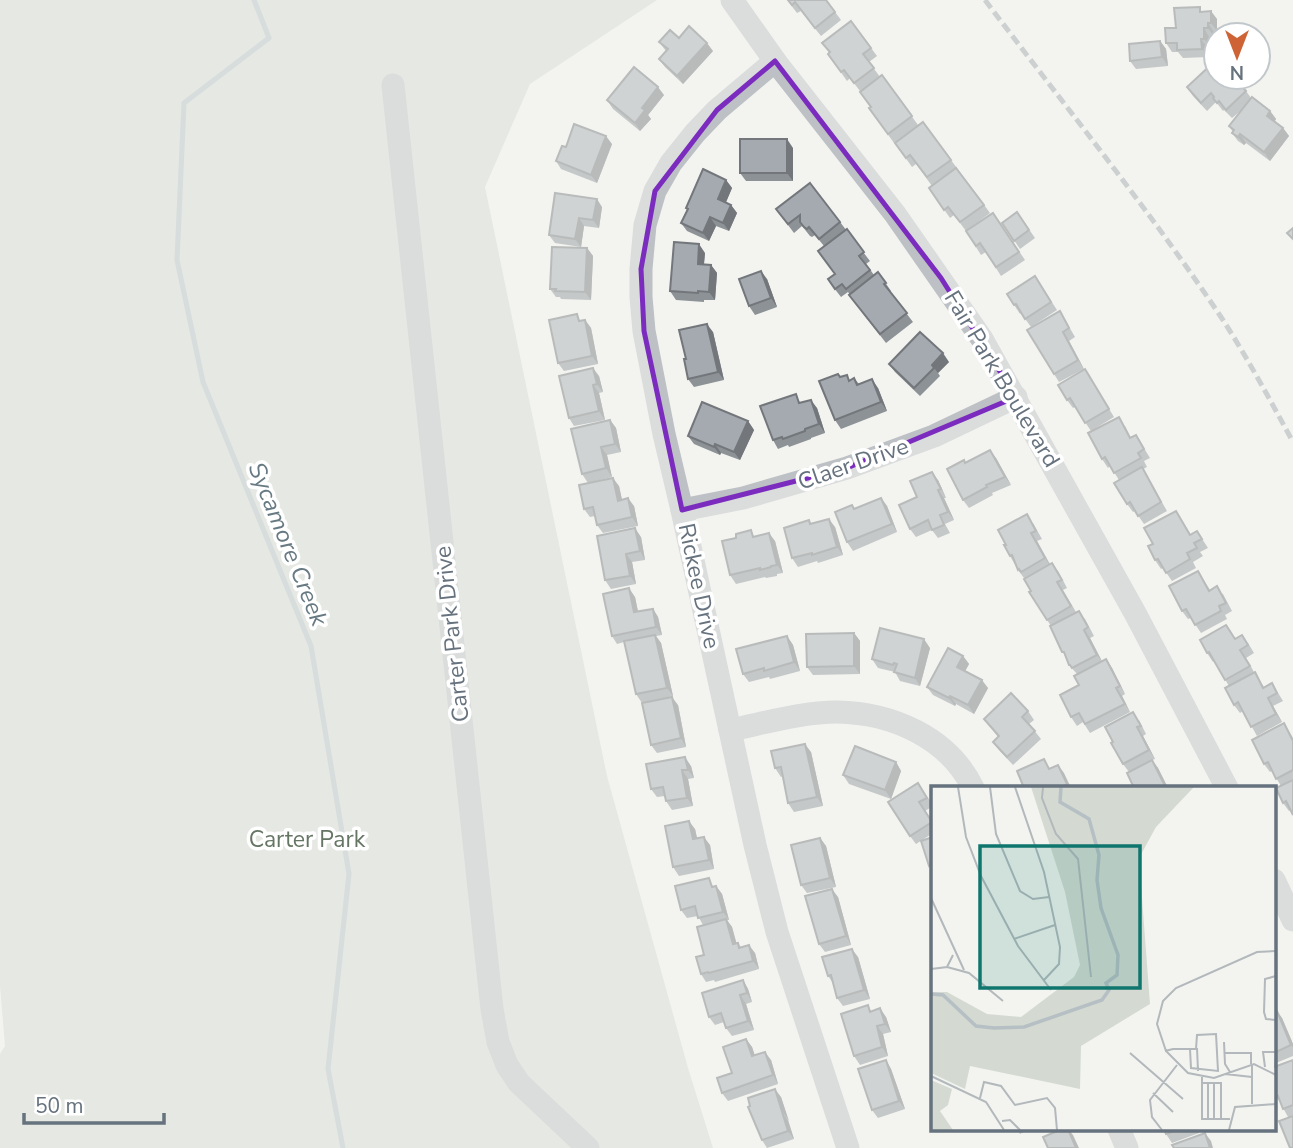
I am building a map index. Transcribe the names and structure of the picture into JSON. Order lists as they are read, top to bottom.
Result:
{
  "streets": {
    "street": [
      "Fair Park Boulevard",
      "Claer Drive",
      "Rickee Drive",
      "Carter Park Drive"
    ]
  },
  "crossings": [
    ["Fair Park Boulevard", "Claer Drive"],
    ["Fair Park Boulevard", "Rickee Drive"],
    ["Claer Drive", "Rickee Drive"]
  ],
  "water": ["Sycamore Creek"],
  "parks": ["Carter Park"],
  "scale_bar": "50 m",
  "north": "bottom"
}
